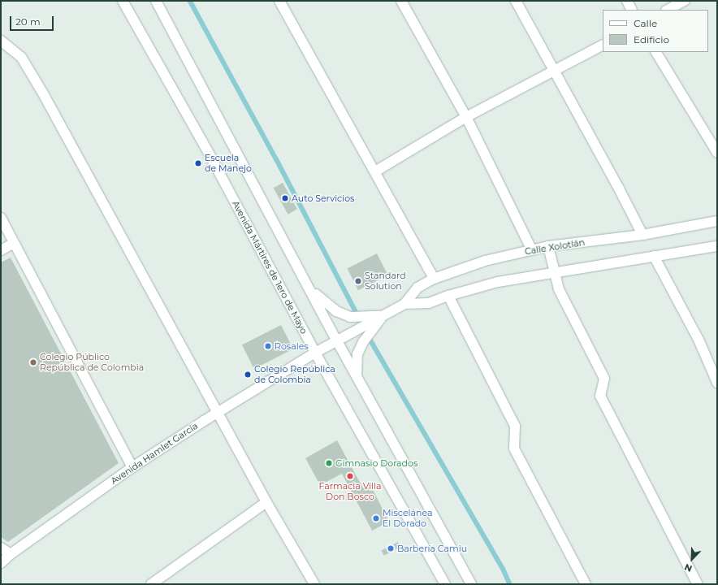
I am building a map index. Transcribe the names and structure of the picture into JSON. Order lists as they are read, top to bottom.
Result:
{
  "streets": {
    "street": ["Calle Xolotlán", "Avenida Mártires de 1ero de Mayo", "Avenida Hamlet García"]
  },
  "crossings": [
    ["Avenida Mártires de 1ero de Mayo", "Avenida Hamlet García"]
  ],
  "places": [
    "Escuela de Manejo",
    "Auto Servicios",
    "Standard Solution",
    "Rosales",
    "Colegio Público República de Colombia",
    "Colegio República de Colombia",
    "Gimnasio Dorados",
    "Farmacia Villa Don Bosco",
    "Miscelánea El Dorado",
    "Barbería Camiu"
  ],
  "legend": ["Calle", "Edificio"],
  "scale_bar": "20 m",
  "north": "bottom left"
}
